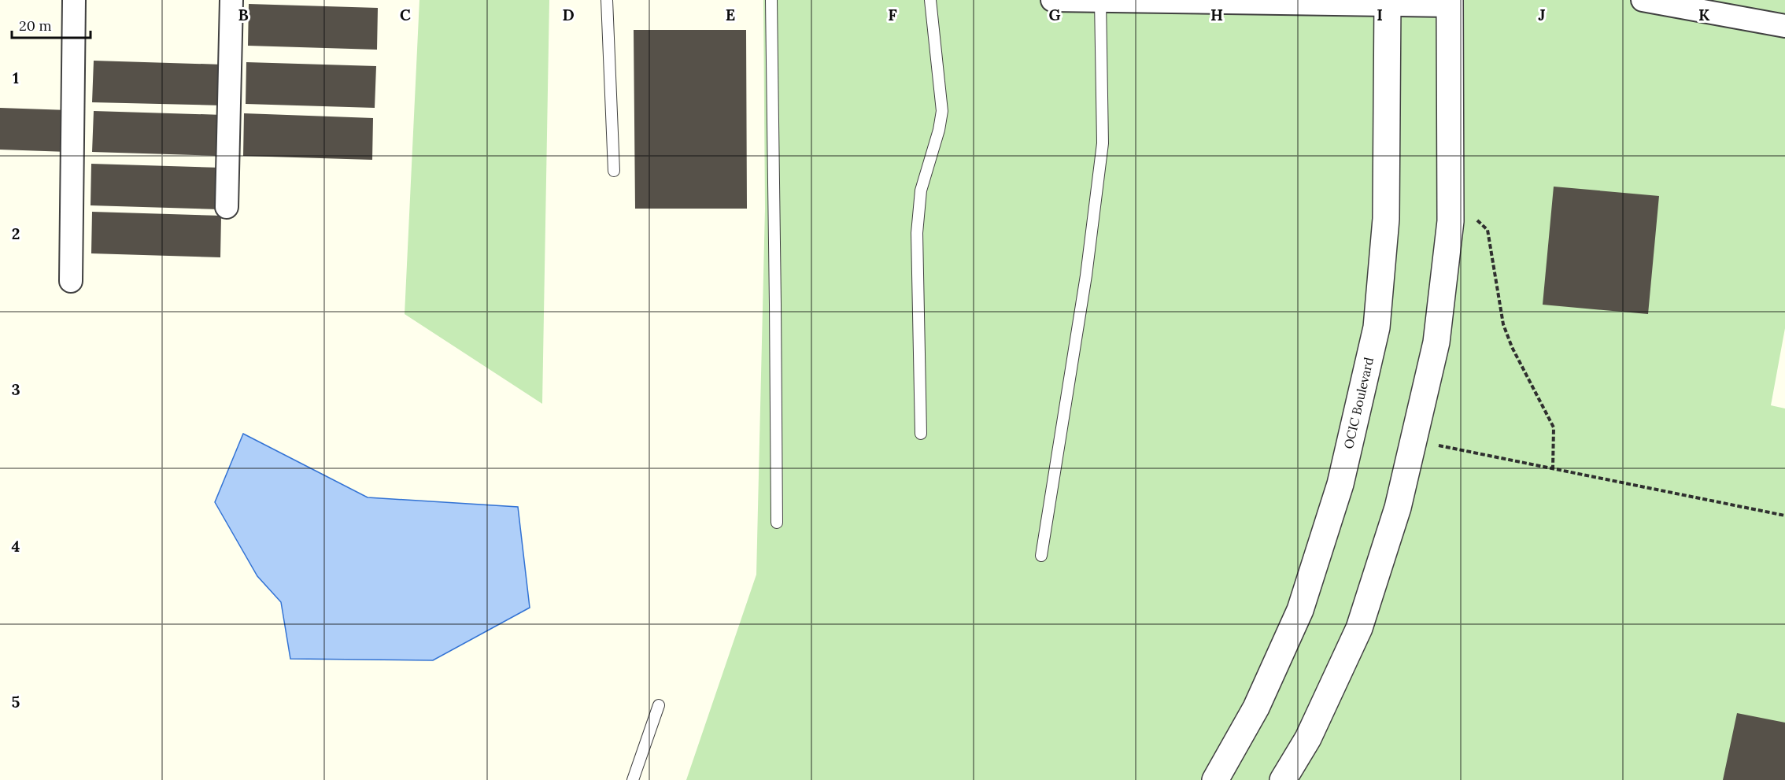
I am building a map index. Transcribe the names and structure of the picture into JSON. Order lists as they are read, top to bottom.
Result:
{
  "streets": {
    "street": ["OCIC Boulevard"]
  },
  "scale_bar": "20 m",
  "grid": {
    "columns": [
      "B",
      "C",
      "D",
      "E",
      "F",
      "G",
      "H",
      "I",
      "J",
      "K"
    ],
    "rows": [
      "1",
      "2",
      "3",
      "4",
      "5"
    ]
  }
}
